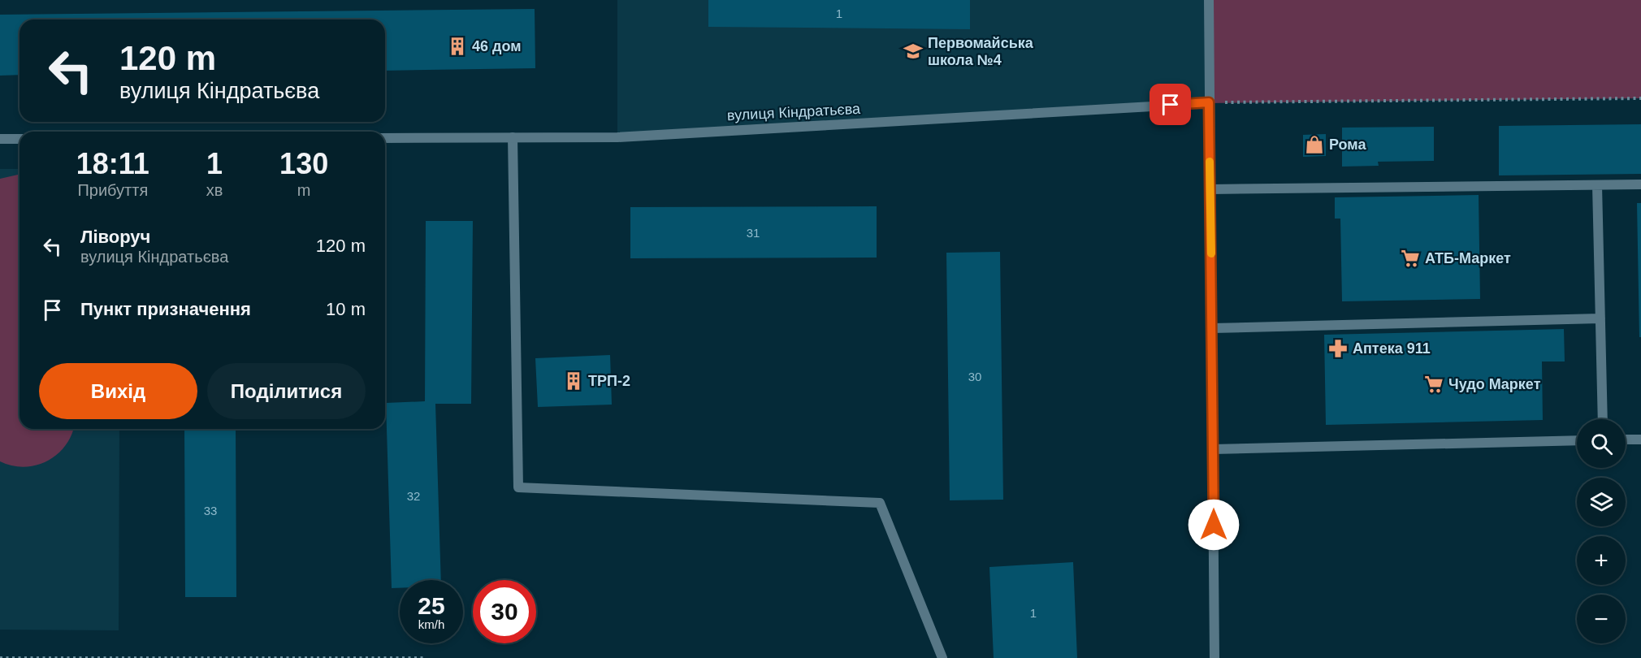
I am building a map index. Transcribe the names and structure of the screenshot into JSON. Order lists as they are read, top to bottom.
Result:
{
  "streets": {
    "street": ["вулиця Кіндратьєва"]
  },
  "places": {
    "building": ["46 дом", "ТРП-2"],
    "school or university": ["Первомайська школа №4"],
    "shop": ["Рома"],
    "supermarket": ["АТБ-Маркет", "Чудо Маркет"],
    "pharmacy": ["Аптека 911"]
  },
  "house_numbers": [
    "1",
    "31",
    "30",
    "32",
    "33",
    "1"
  ],
  "page": {
    "turn": ["120 m", "вулиця Кіндратьєва"],
    "eta": [
      "18:11",
      "Прибуття",
      "1",
      "хв",
      "130",
      "m"
    ],
    "list": [
      {
        "name": "Ліворуч",
        "note": "вулиця Кіндратьєва",
        "value": "120 m"
      },
      {
        "name": "Пункт призначення",
        "value": "10 m"
      }
    ],
    "buttons": ["Вихід", "Поділитися"],
    "map_buttons": ["+", "−"],
    "speed": "25 km/h",
    "limit": "30"
  }
}
